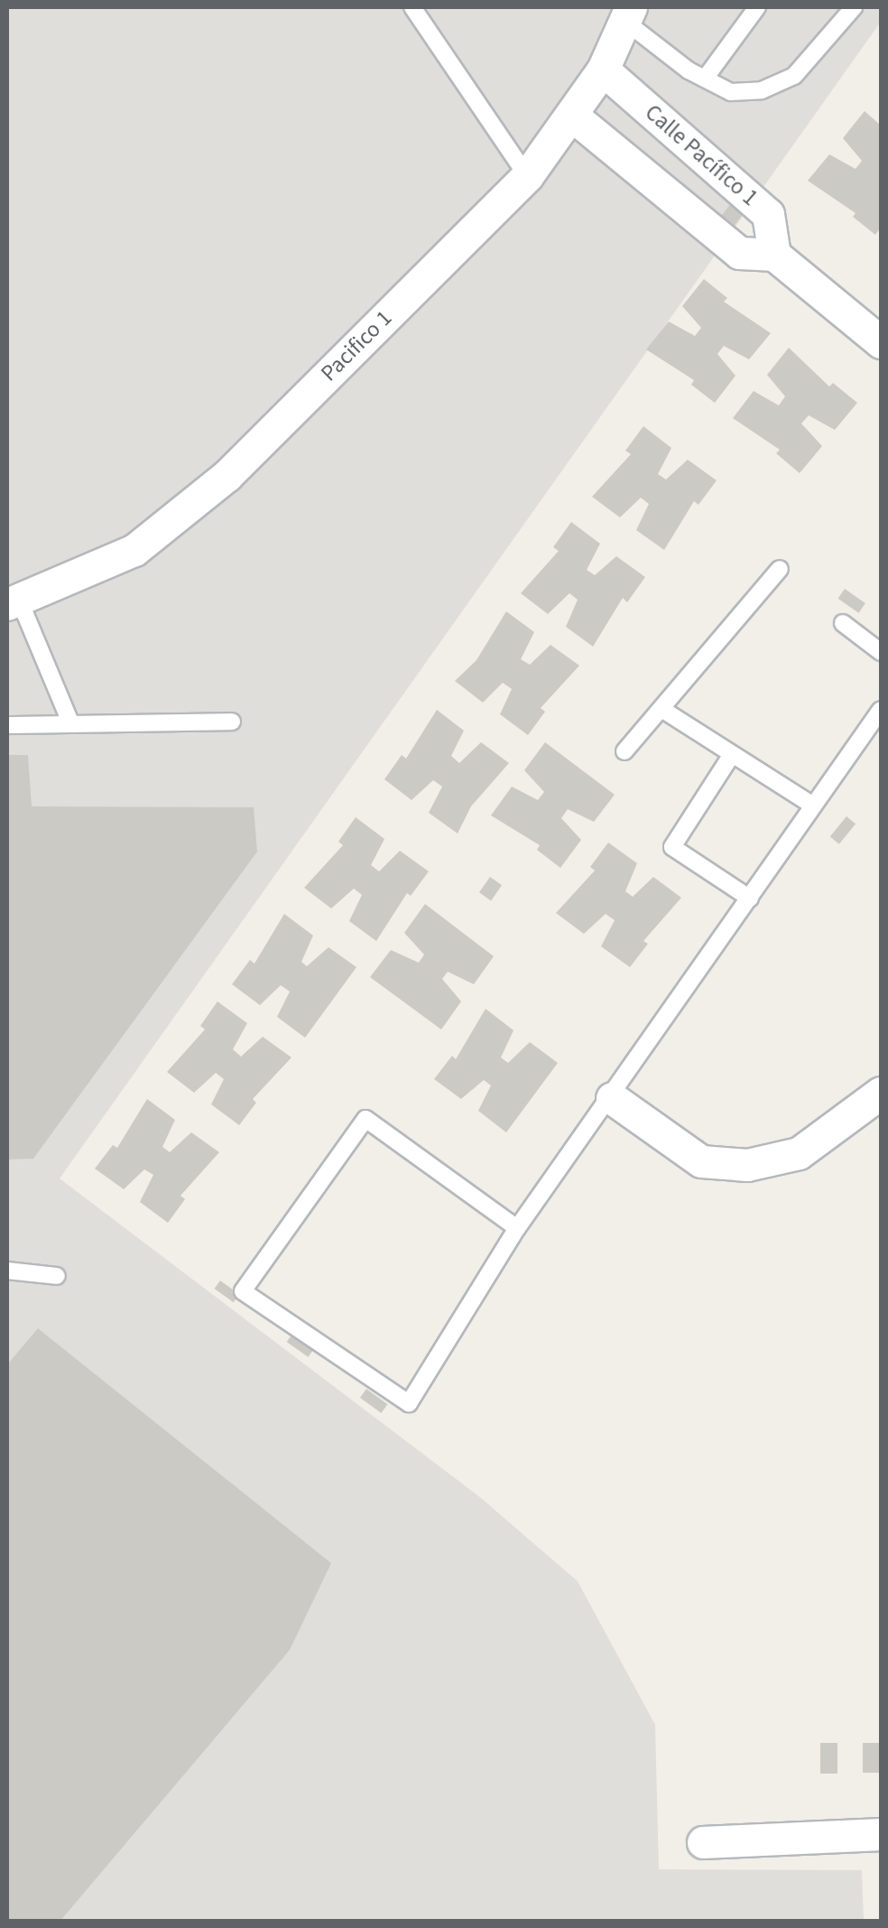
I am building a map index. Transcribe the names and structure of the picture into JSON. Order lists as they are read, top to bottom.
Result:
{
  "streets": {
    "street": ["Calle Pacífico 1", "Pacifico 1"]
  },
  "crossings": [
    ["Calle Pacífico 1", "Pacifico 1"]
  ]
}
